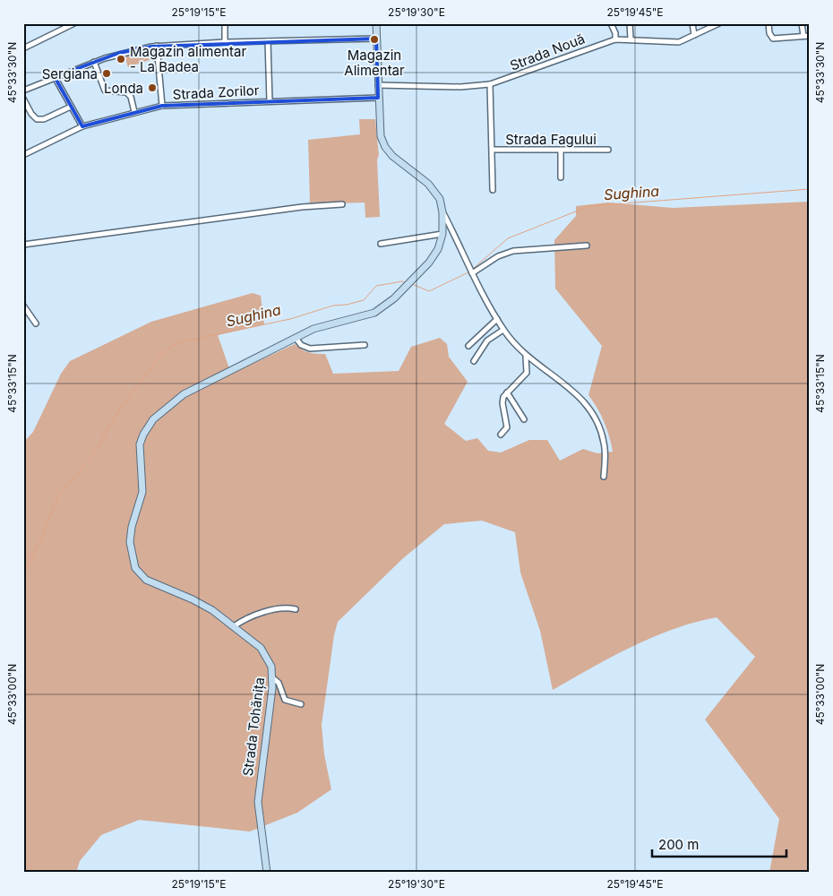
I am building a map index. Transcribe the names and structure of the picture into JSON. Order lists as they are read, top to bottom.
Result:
{
  "streets": {
    "main road": ["Strada Tohănița"],
    "street": ["Strada Nouă", "Strada Zorilor", "Strada Fagului"]
  },
  "crossings": [
    ["Strada Nouă", "Strada Fagului"],
    ["Strada Nouă", "Strada Tohănița"],
    ["Strada Zorilor", "Strada Tohănița"]
  ],
  "water": ["Sughina"],
  "places": [
    "Magazin Alimentar",
    "Magazin alimentar - La Badea",
    "Sergiana",
    "Londa"
  ],
  "scale_bar": "200 m",
  "coordinates": [
    "25°19'15\"E",
    "25°19'30\"E",
    "25°19'45\"E",
    "45°33'30\"N",
    "45°33'15\"N",
    "45°33'00\"N"
  ]
}
